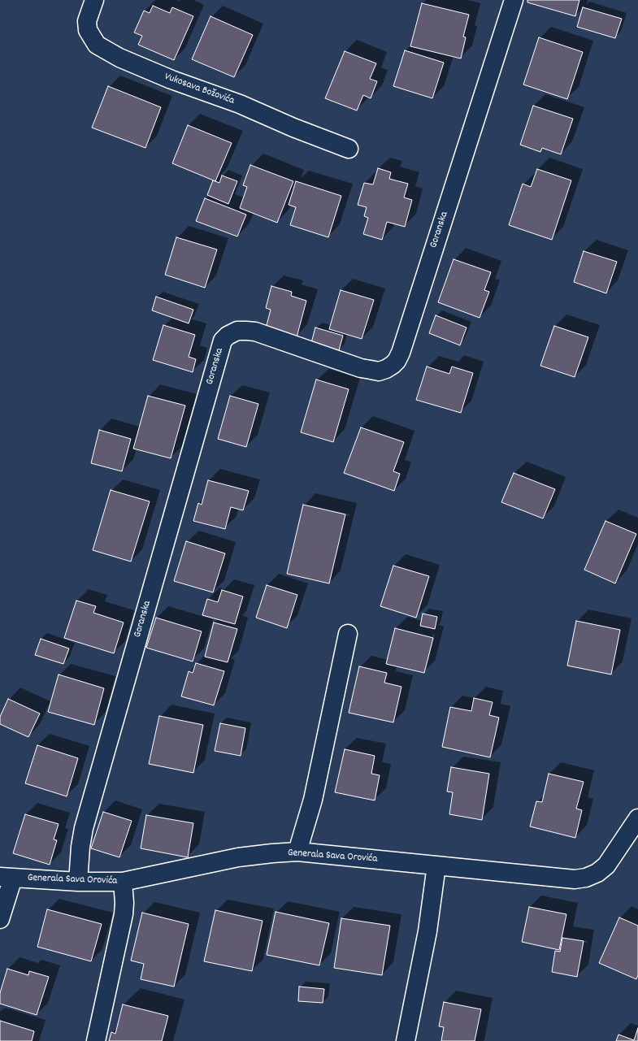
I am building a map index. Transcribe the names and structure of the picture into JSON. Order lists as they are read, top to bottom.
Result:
{
  "streets": {
    "street": ["Vukosava Božovića", "Goranska", "Generala Sava Orovića"]
  },
  "crossings": [
    ["Goranska", "Generala Sava Orovića"]
  ]
}
